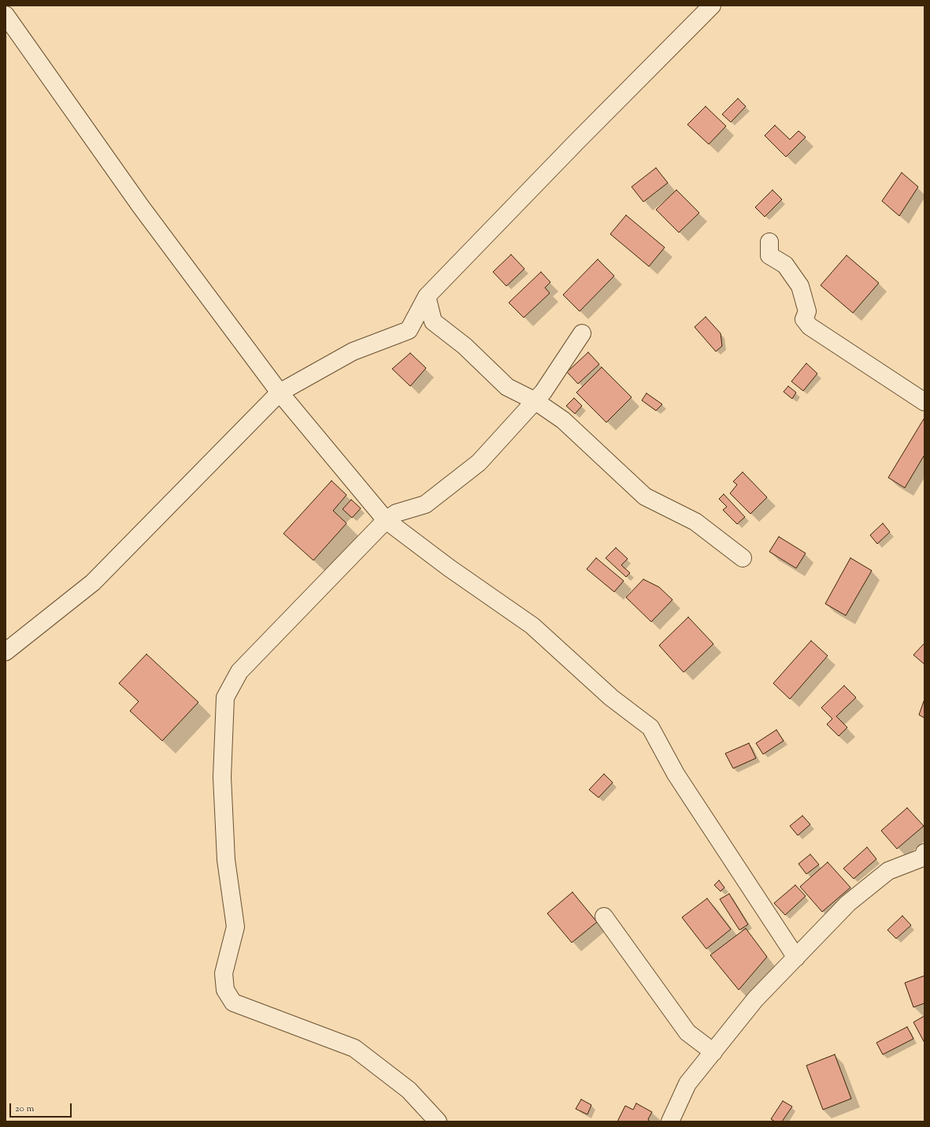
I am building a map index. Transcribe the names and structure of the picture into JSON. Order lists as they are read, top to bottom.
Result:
{
  "scale_bar": "20 m"
}
